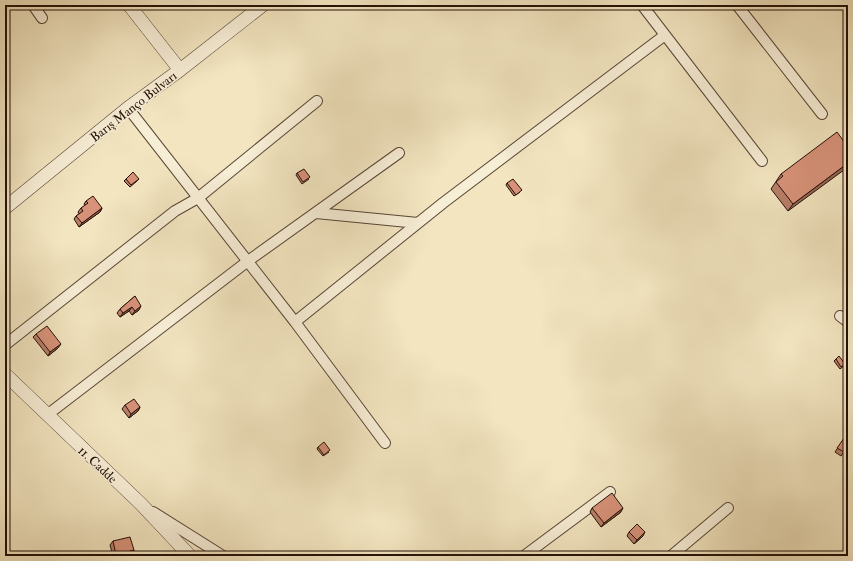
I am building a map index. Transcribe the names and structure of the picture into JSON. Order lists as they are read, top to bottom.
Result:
{
  "streets": {
    "street": ["Barış Manço Bulvarı", "11. Cadde"]
  }
}
